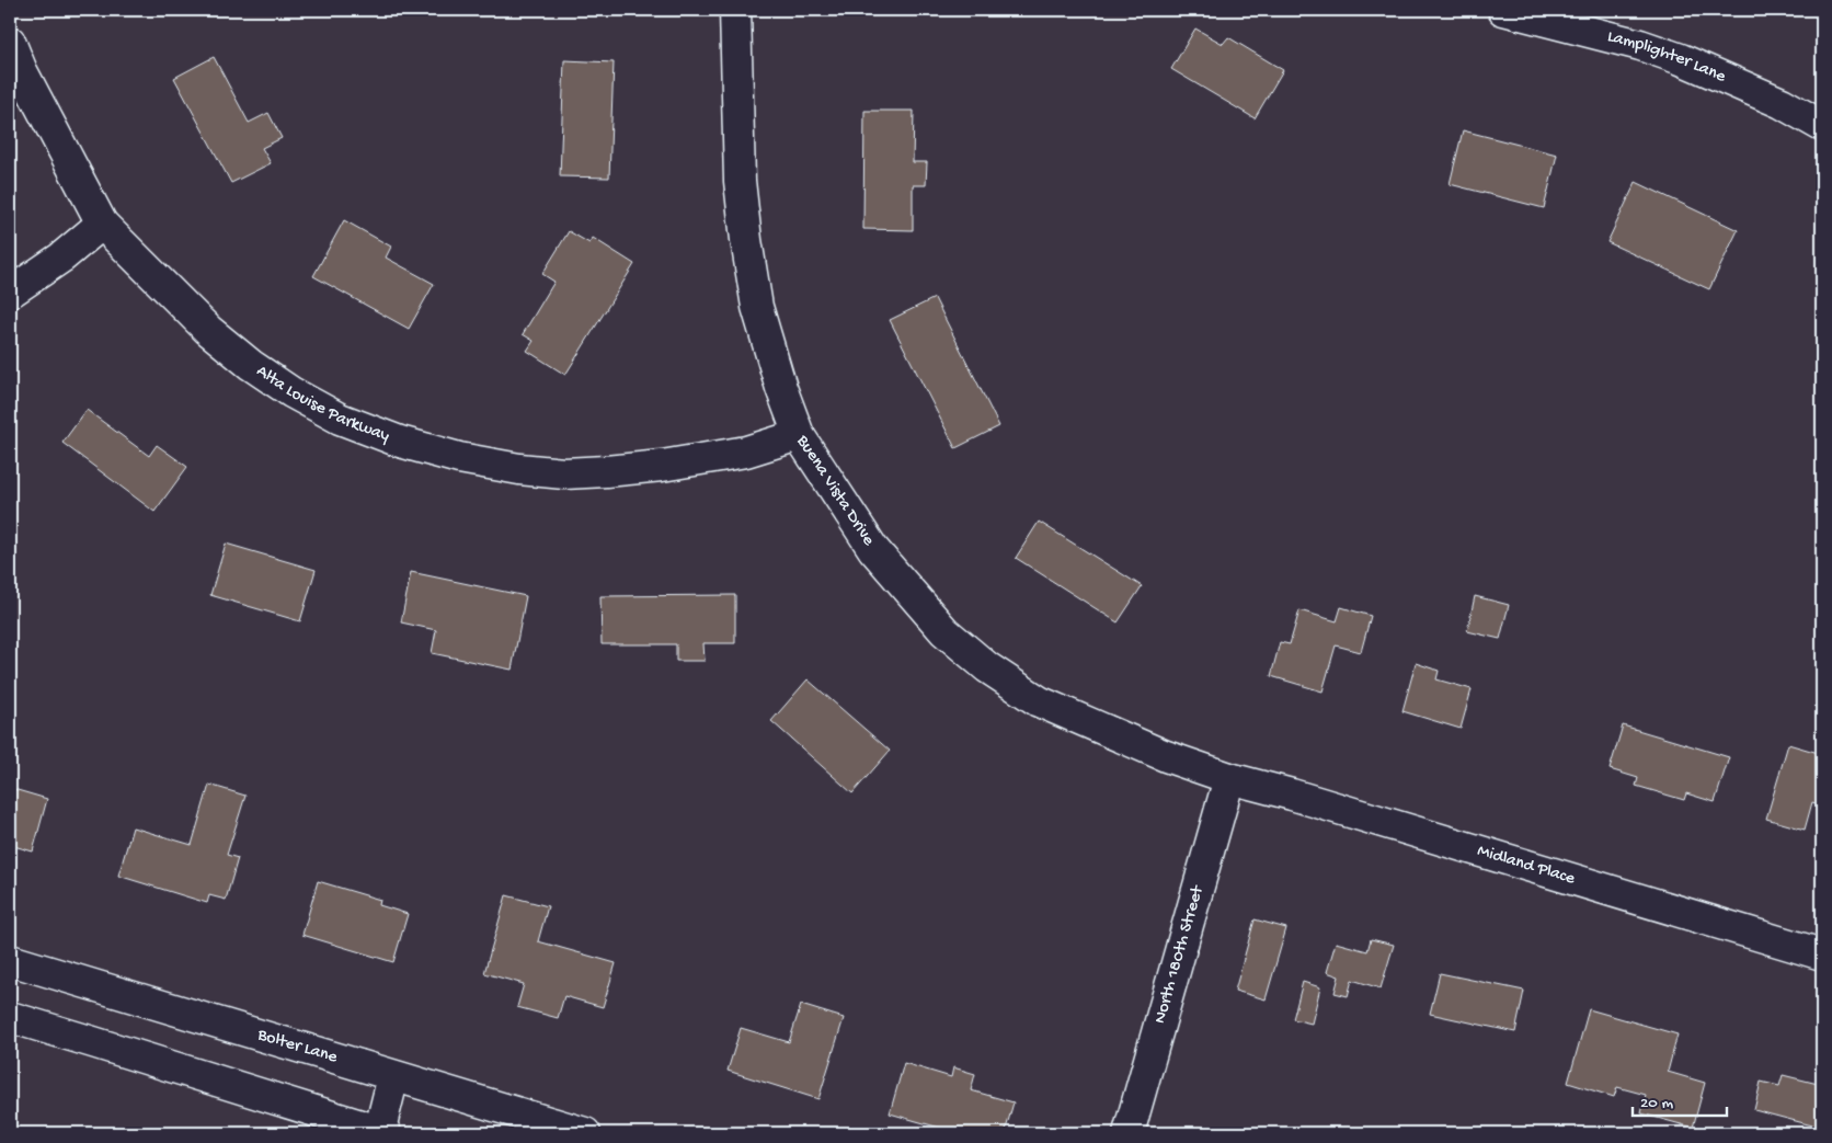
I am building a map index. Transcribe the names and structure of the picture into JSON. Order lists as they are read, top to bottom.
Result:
{
  "streets": {
    "street": [
      "Lamplighter Lane",
      "Alta Louise Parkway",
      "Buena Vista Drive",
      "Midland Place",
      "North 180th Street",
      "Bolter Lane"
    ]
  },
  "crossings": [
    ["Alta Louise Parkway", "Buena Vista Drive"],
    ["Buena Vista Drive", "Midland Place"],
    ["Buena Vista Drive", "North 180th Street"],
    ["Midland Place", "North 180th Street"]
  ],
  "scale_bar": "20 m"
}
